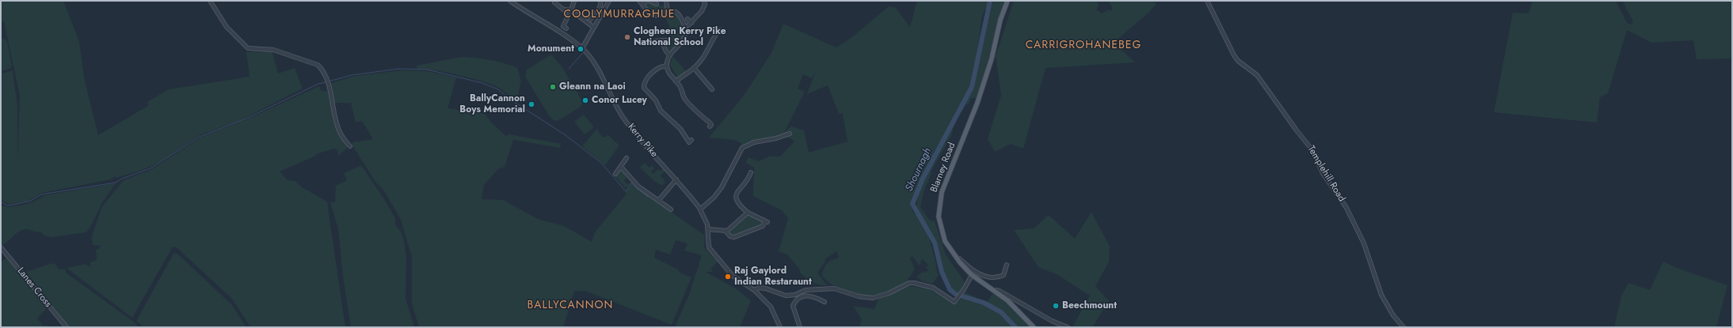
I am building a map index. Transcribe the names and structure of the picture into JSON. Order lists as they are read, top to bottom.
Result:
{
  "streets": {
    "main road": ["Blarney Road"],
    "street": ["Kerry Pike", "Templehill Road", "Lanes Cross"]
  },
  "districts": ["COOLYMURRAGHUE", "CARRIGROHANEBEG", "BALLYCANNON"],
  "water": ["Shournagh"],
  "places": [
    "Clogheen Kerry Pike National School",
    "Monument",
    "Gleann na Laoi",
    "Conor Lucey",
    "BallyCannon Boys Memorial",
    "Raj Gaylord Indian Restaraunt",
    "Beechmount"
  ]
}
